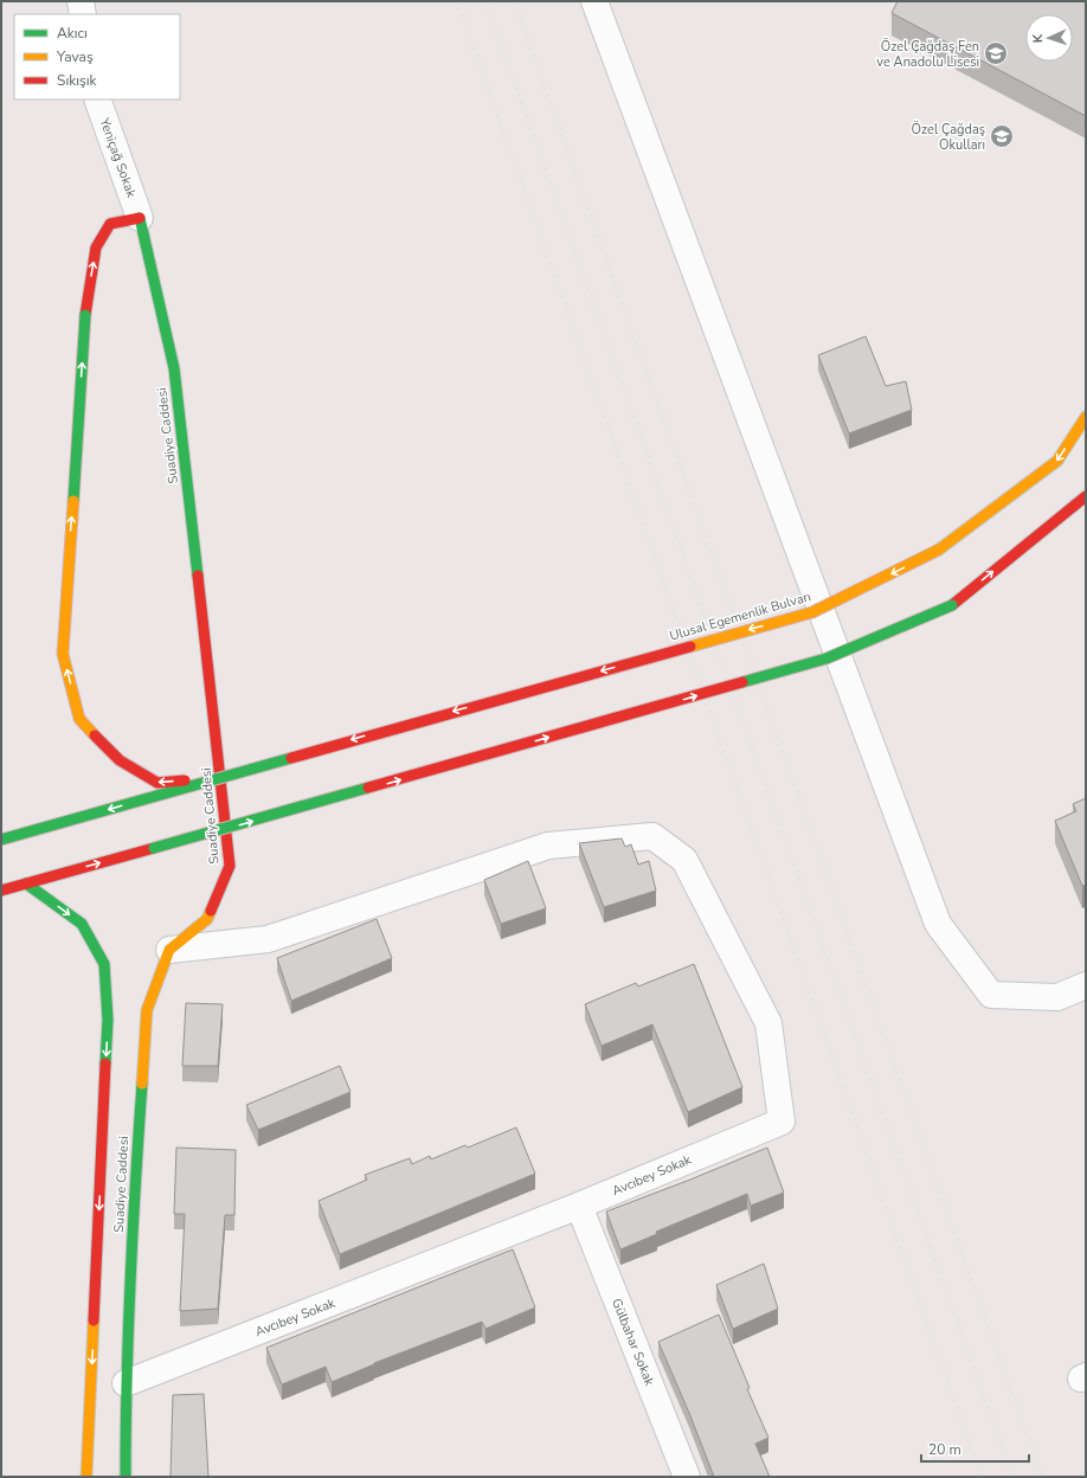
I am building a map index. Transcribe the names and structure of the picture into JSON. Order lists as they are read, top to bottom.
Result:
{
  "streets": {
    "main road": ["Suadiye Caddesi", "Ulusal Egemenlik Bulvarı"],
    "street": ["Yeniçağ Sokak", "Avcıbey Sokak", "Gülbahar Sokak"]
  },
  "crossings": [
    ["Yeniçağ Sokak", "Suadiye Caddesi"],
    ["Suadiye Caddesi", "Avcıbey Sokak"],
    ["Avcıbey Sokak", "Gülbahar Sokak"]
  ],
  "places": {
    "school or university": ["Özel Çağdaş Fen ve Anadolu Lisesi", "Özel Çağdaş Okulları"]
  },
  "legend": ["Akıcı", "Yavaş", "Sıkışık"],
  "scale_bar": "20 m",
  "north": "left"
}
